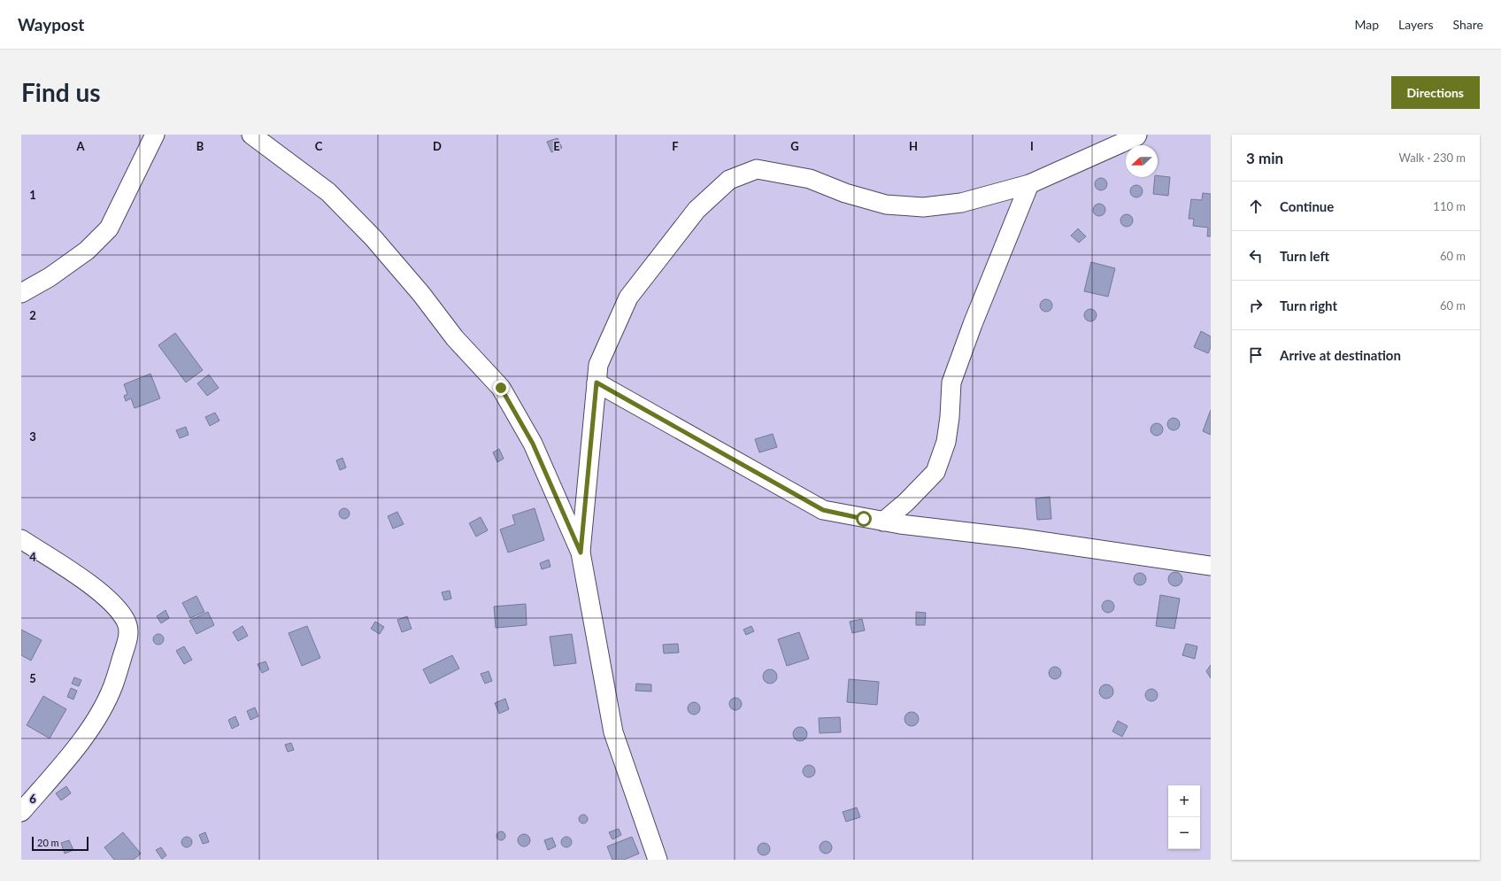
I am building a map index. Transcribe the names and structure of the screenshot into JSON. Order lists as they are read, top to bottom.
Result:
{
  "scale_bar": "20 m",
  "north": "left",
  "page": {
    "header": "Waypost",
    "nav": ["Map", "Layers", "Share"],
    "buttons": "Directions",
    "title": "Find us",
    "heading": ["3 min", "Walk · 230 m"],
    "list": [
      ["Continue", "110 m"],
      ["Turn left", "60 m"],
      ["Turn right", "60 m"],
      "Arrive at destination"
    ],
    "map_buttons": ["+", "−"],
    "scale": "20 m"
  },
  "grid": {
    "columns": [
      "A",
      "B",
      "C",
      "D",
      "E",
      "F",
      "G",
      "H",
      "I"
    ],
    "rows": [
      "1",
      "2",
      "3",
      "4",
      "5",
      "6"
    ]
  }
}
